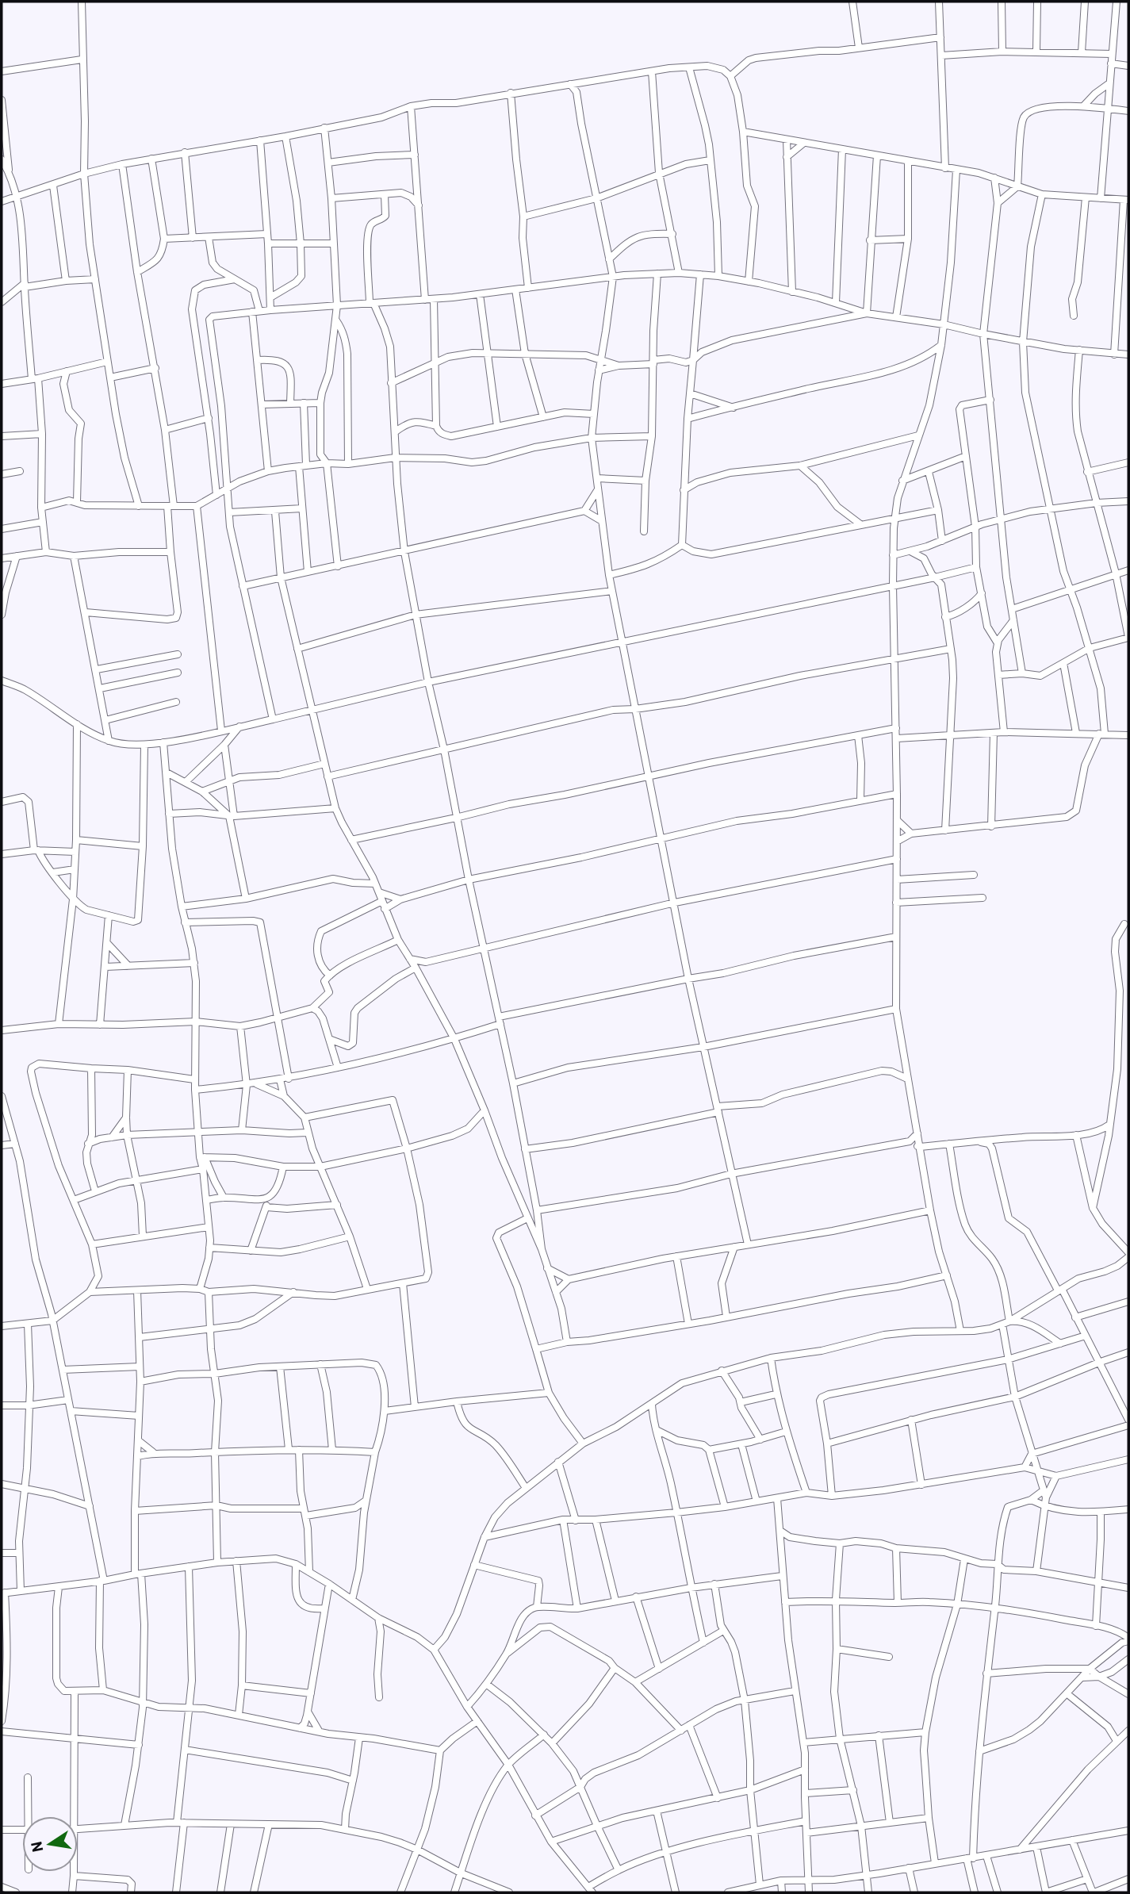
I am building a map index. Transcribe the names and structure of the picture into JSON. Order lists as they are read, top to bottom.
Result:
{
  "north": "left"
}
